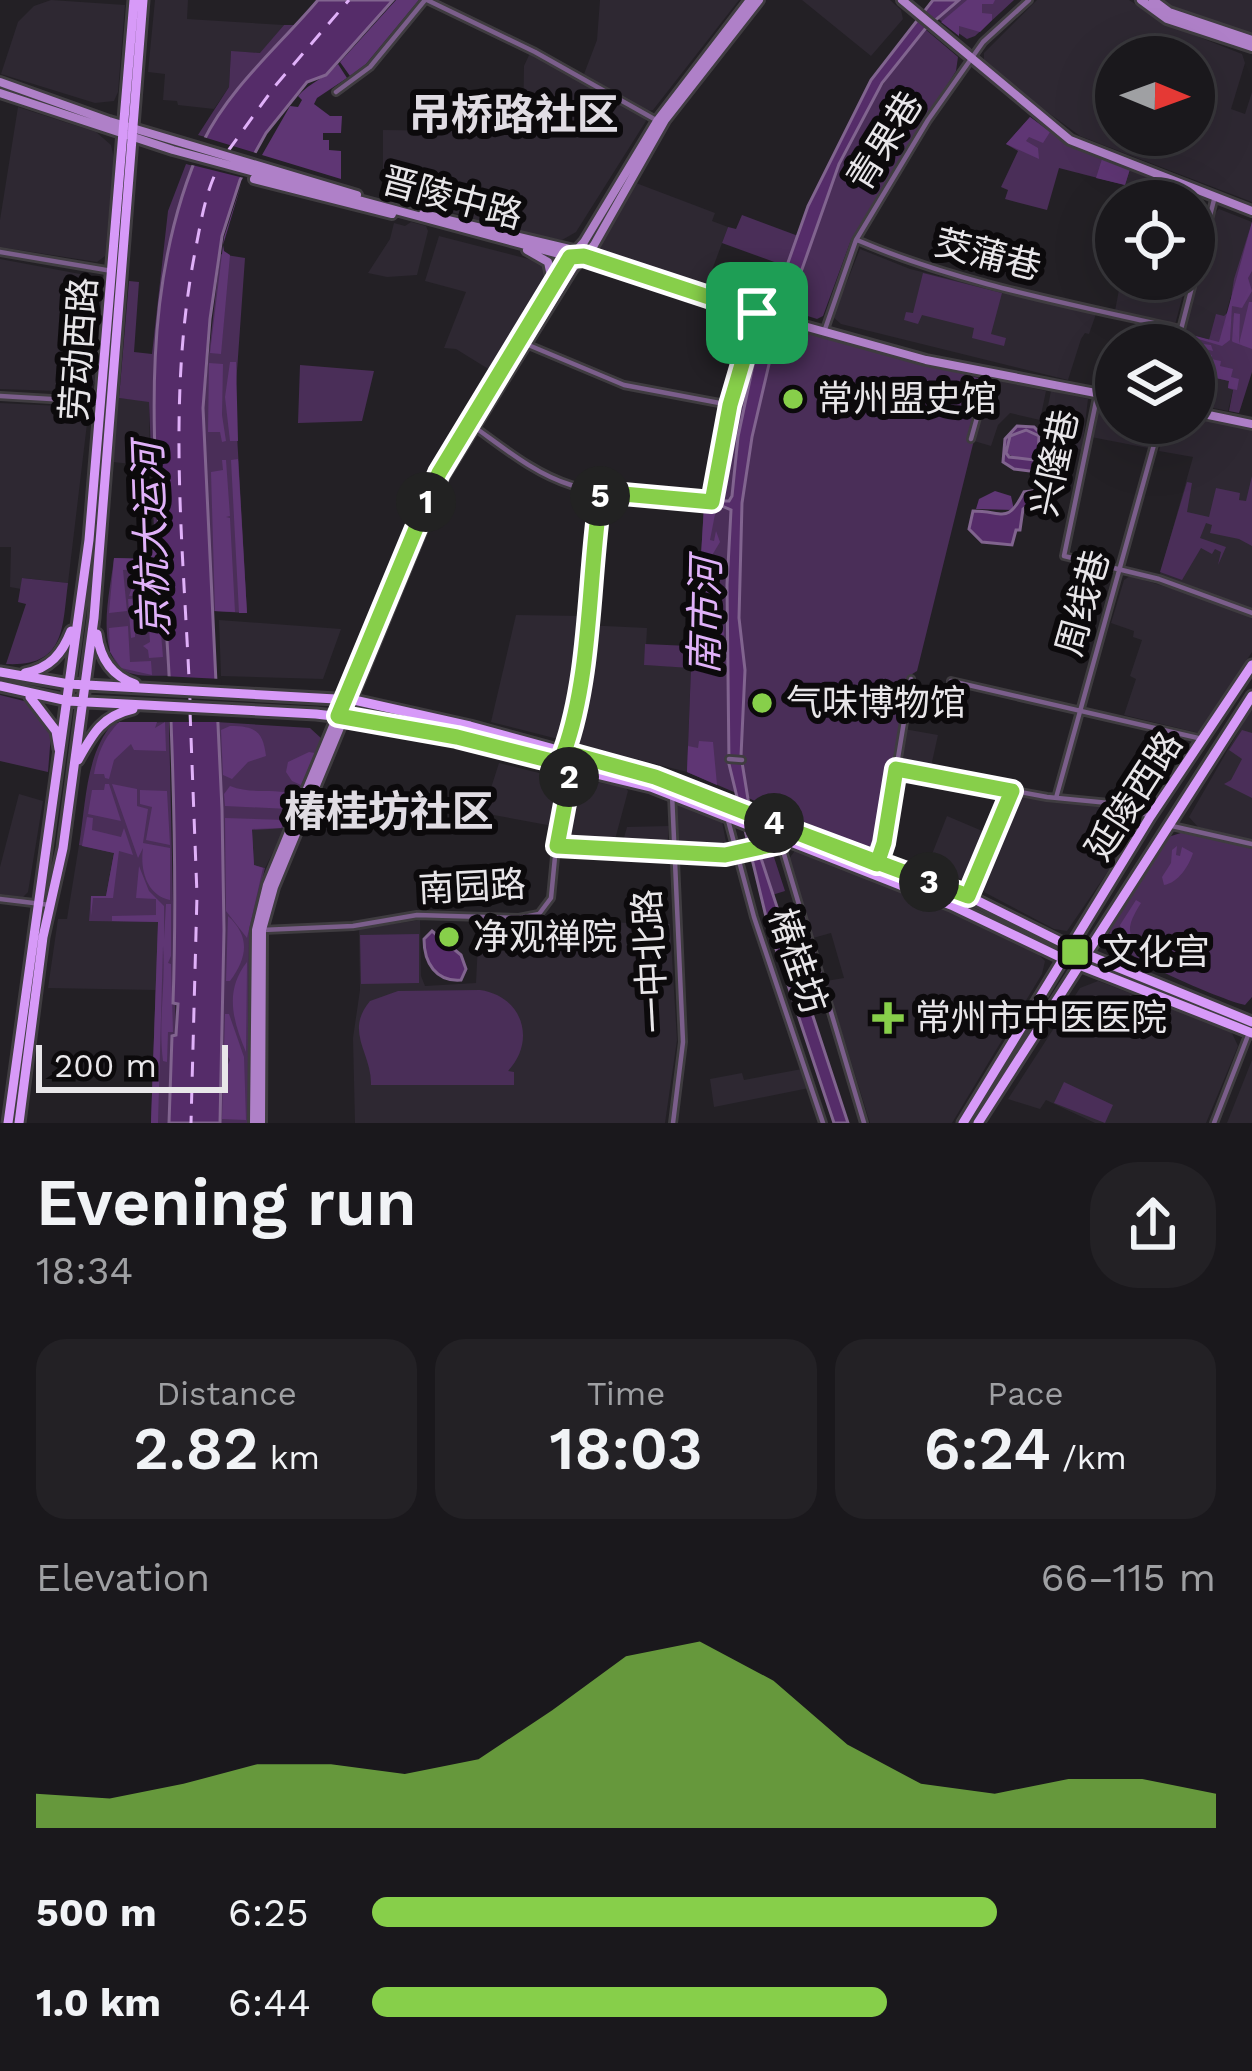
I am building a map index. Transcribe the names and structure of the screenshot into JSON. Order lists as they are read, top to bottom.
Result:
{
  "streets": {
    "main road": ["晋陵中路", "劳动西路", "延陵西路"],
    "street": [
      "青果巷",
      "茭蒲巷",
      "兴隆巷",
      "周线巷",
      "南园路",
      "一中北路",
      "椿桂坊"
    ]
  },
  "crossings": [
    ["青果巷", "晋陵中路"],
    ["青果巷", "茭蒲巷"],
    ["晋陵中路", "劳动西路"],
    ["兴隆巷", "周线巷"]
  ],
  "districts": ["吊桥路社区", "椿桂坊社区"],
  "water": ["京杭大运河", "南市河"],
  "places": {
    "other": ["常州盟史馆", "气味博物馆", "净观禅院"],
    "transit": ["文化宫"],
    "health": ["常州市中医医院"]
  },
  "scale_bar": "200 m",
  "north": "right",
  "page": {
    "pins": [
      "5",
      "1",
      "2",
      "4",
      "3"
    ],
    "scale": "200 m",
    "heading": ["Evening run", "18:34"],
    "stats": [
      ["Distance", "2.82 km"],
      ["Time", "18:03"],
      ["Pace", "6:24 /km"]
    ],
    "chart": ["Elevation", "66–115 m"],
    "list": [
      {
        "name": "500 m",
        "note": "6:25"
      },
      {
        "name": "1.0 km",
        "note": "6:44"
      }
    ]
  }
}
